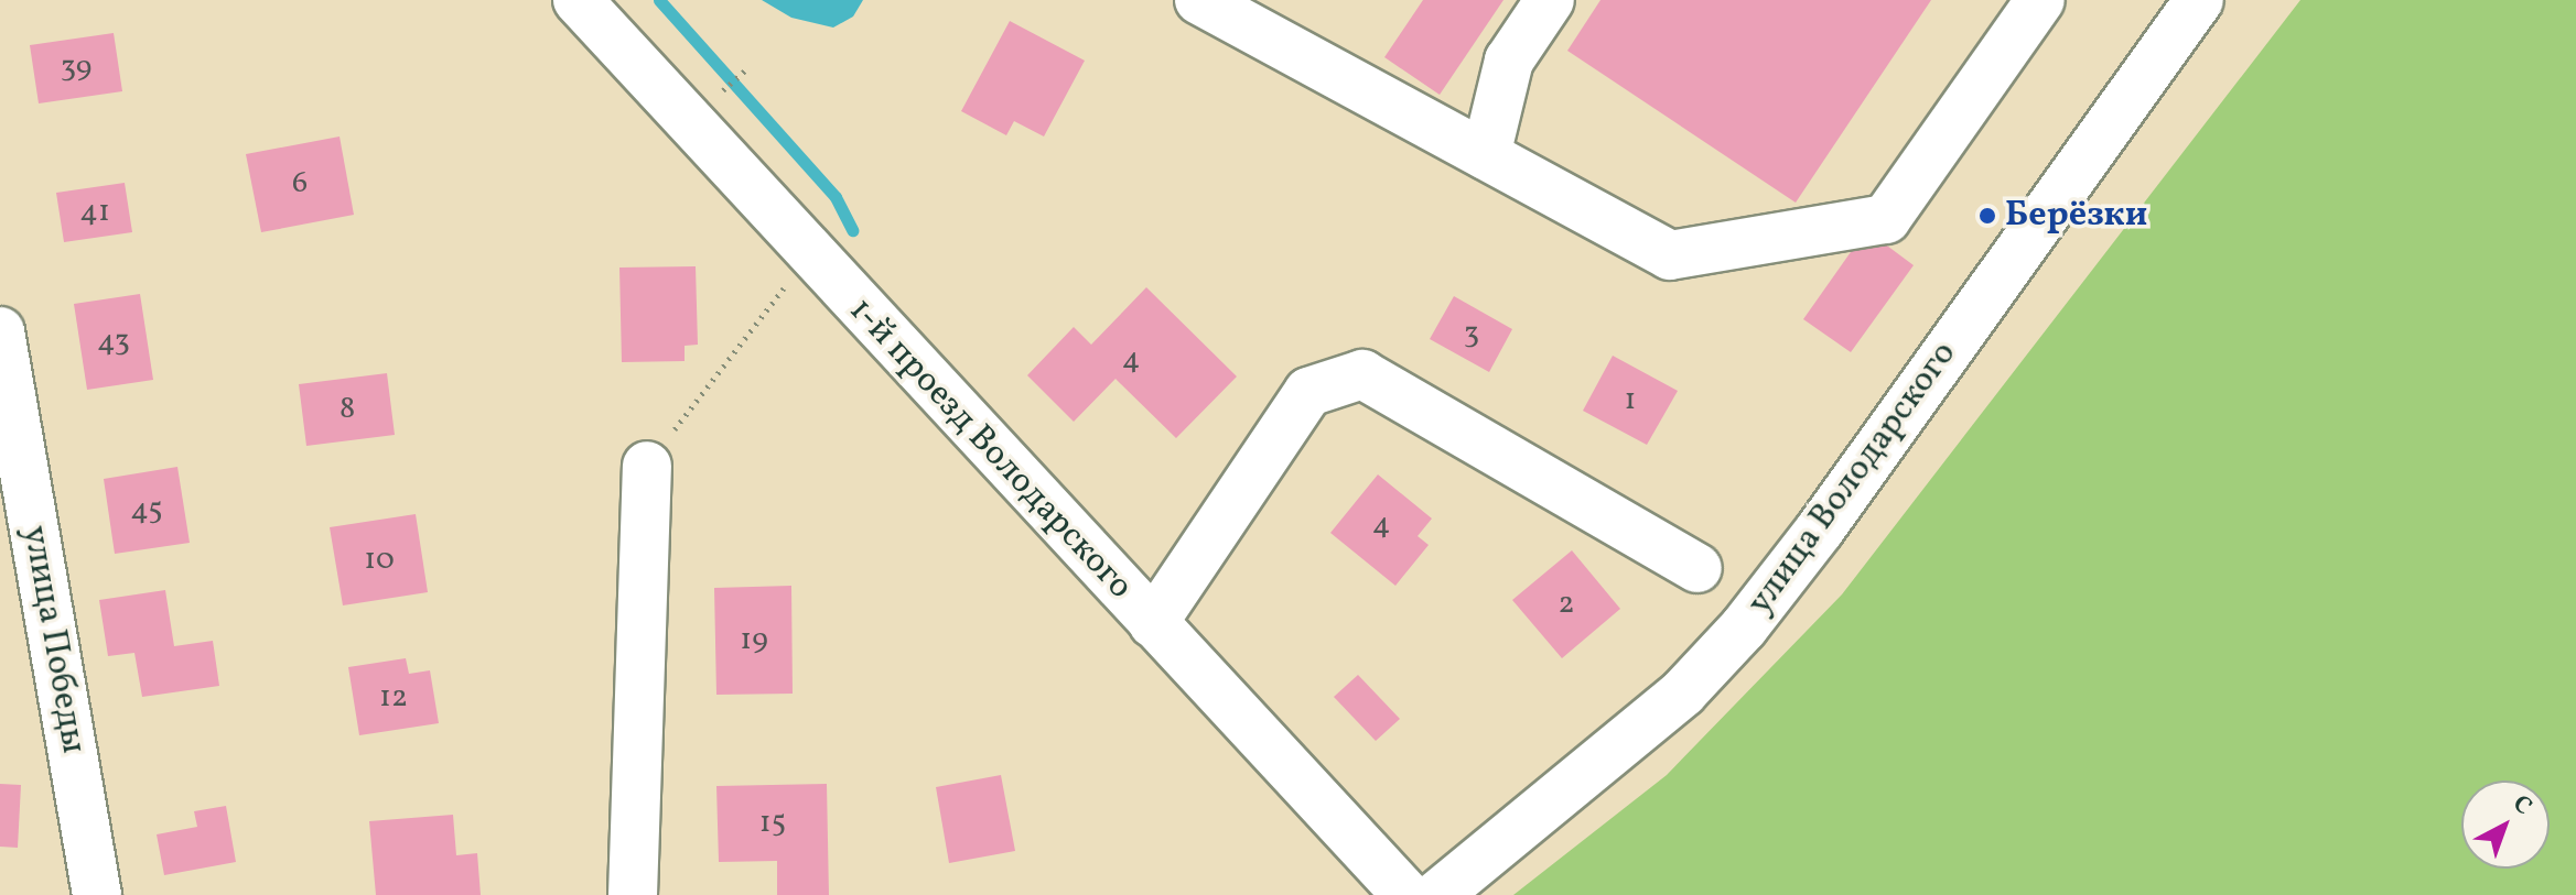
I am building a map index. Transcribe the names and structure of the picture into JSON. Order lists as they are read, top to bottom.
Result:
{
  "streets": {
    "street": ["1-й проезд Володарского", "улица Володарского", "улица Победы"]
  },
  "places": ["Берёзки"],
  "house_numbers": [
    "39",
    "6",
    "41",
    "3",
    "43",
    "4",
    "1",
    "8",
    "45",
    "4",
    "10",
    "2",
    "19",
    "12",
    "15"
  ],
  "north": "top right"
}
